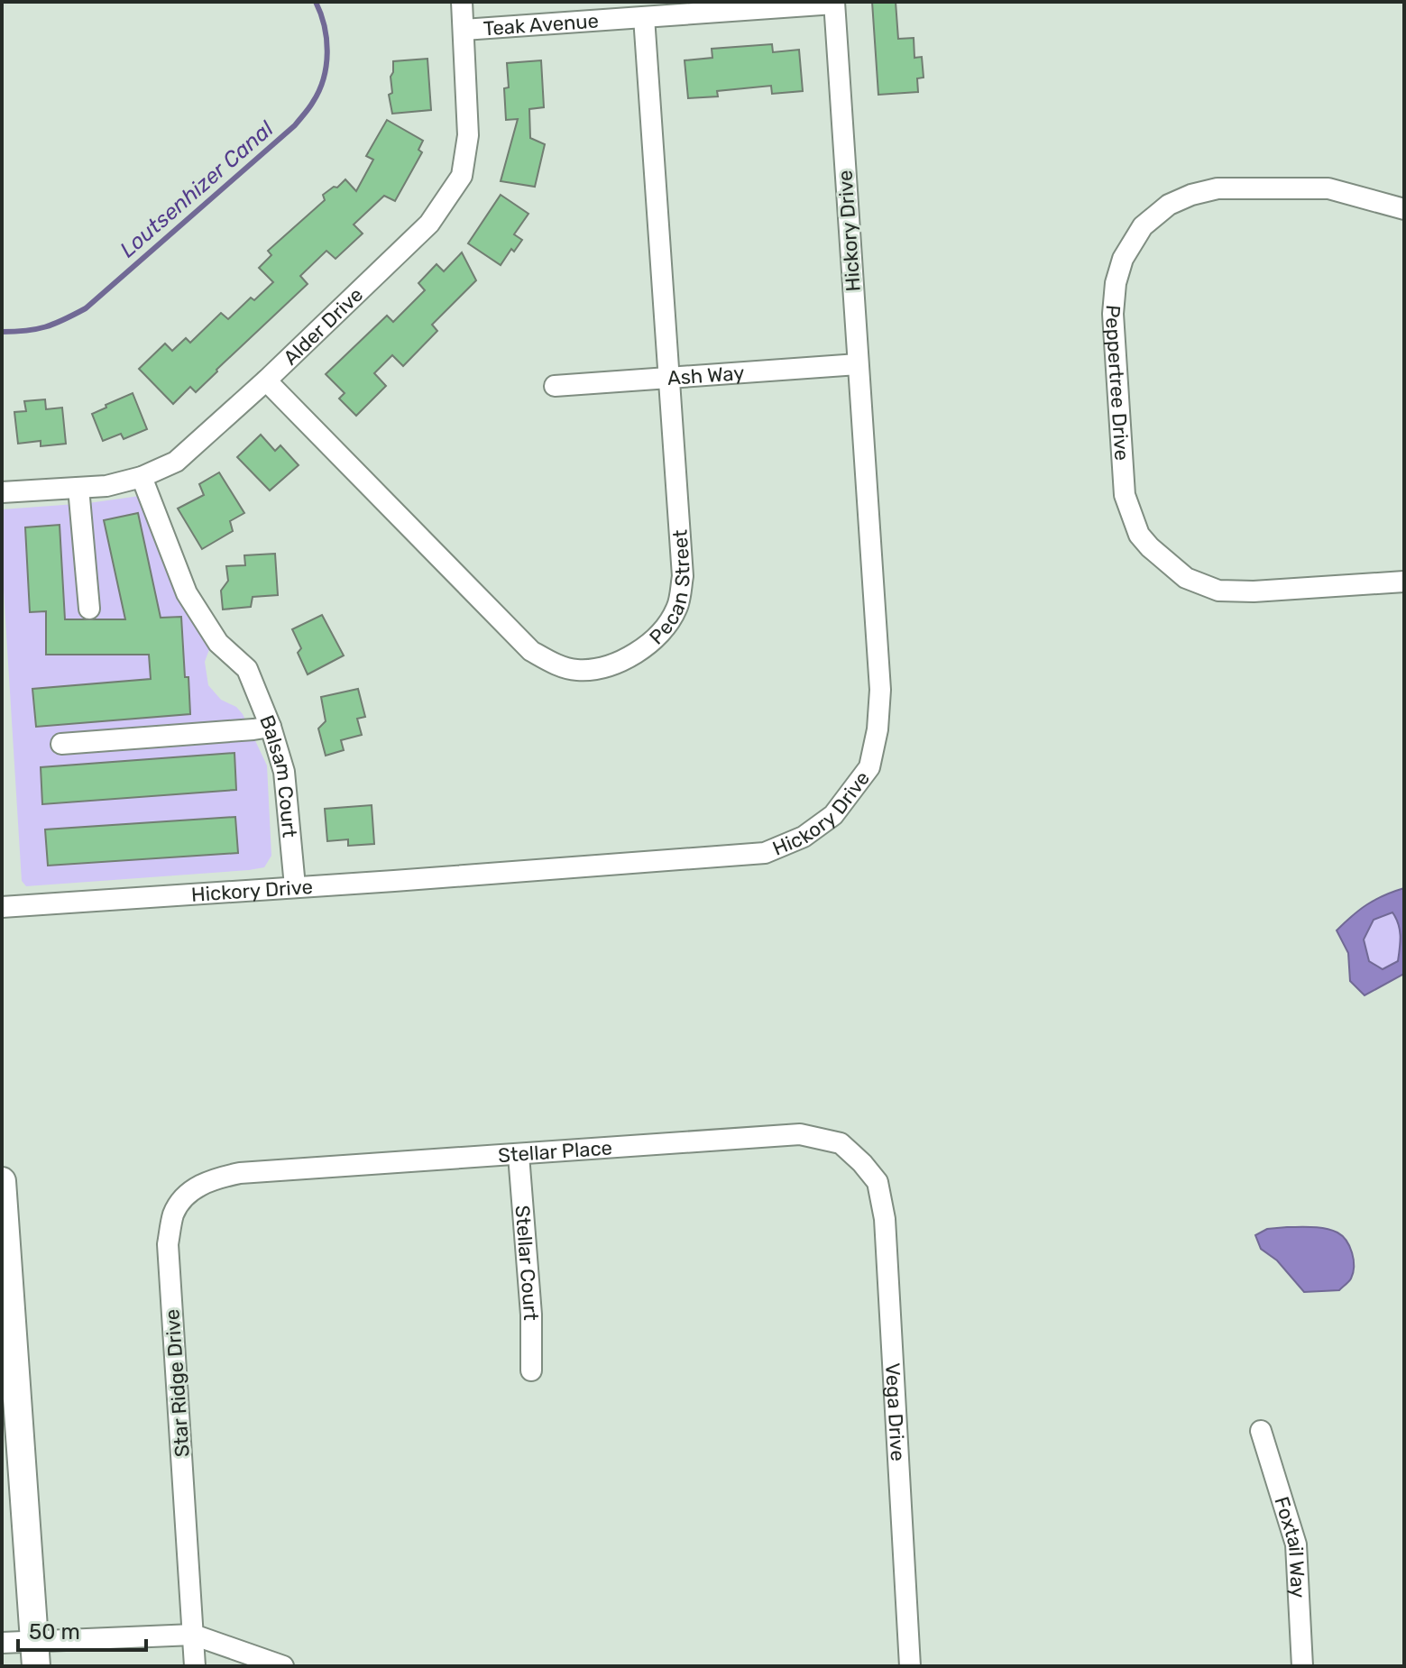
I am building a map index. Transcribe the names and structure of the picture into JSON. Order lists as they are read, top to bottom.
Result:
{
  "streets": {
    "street": [
      "Teak Avenue",
      "Hickory Drive",
      "Alder Drive",
      "Ash Way",
      "Peppertree Drive",
      "Pecan Street",
      "Balsam Court",
      "Stellar Place",
      "Stellar Court",
      "Star Ridge Drive",
      "Vega Drive",
      "Foxtail Way"
    ]
  },
  "crossings": [
    ["Teak Avenue", "Hickory Drive"],
    ["Teak Avenue", "Alder Drive"],
    ["Teak Avenue", "Pecan Street"],
    ["Hickory Drive", "Ash Way"],
    ["Hickory Drive", "Balsam Court"],
    ["Alder Drive", "Pecan Street"],
    ["Alder Drive", "Balsam Court"],
    ["Ash Way", "Pecan Street"],
    ["Stellar Place", "Stellar Court"],
    ["Stellar Place", "Star Ridge Drive"],
    ["Stellar Place", "Vega Drive"]
  ],
  "water": ["Loutsenhizer Canal"],
  "scale_bar": "50 m"
}
